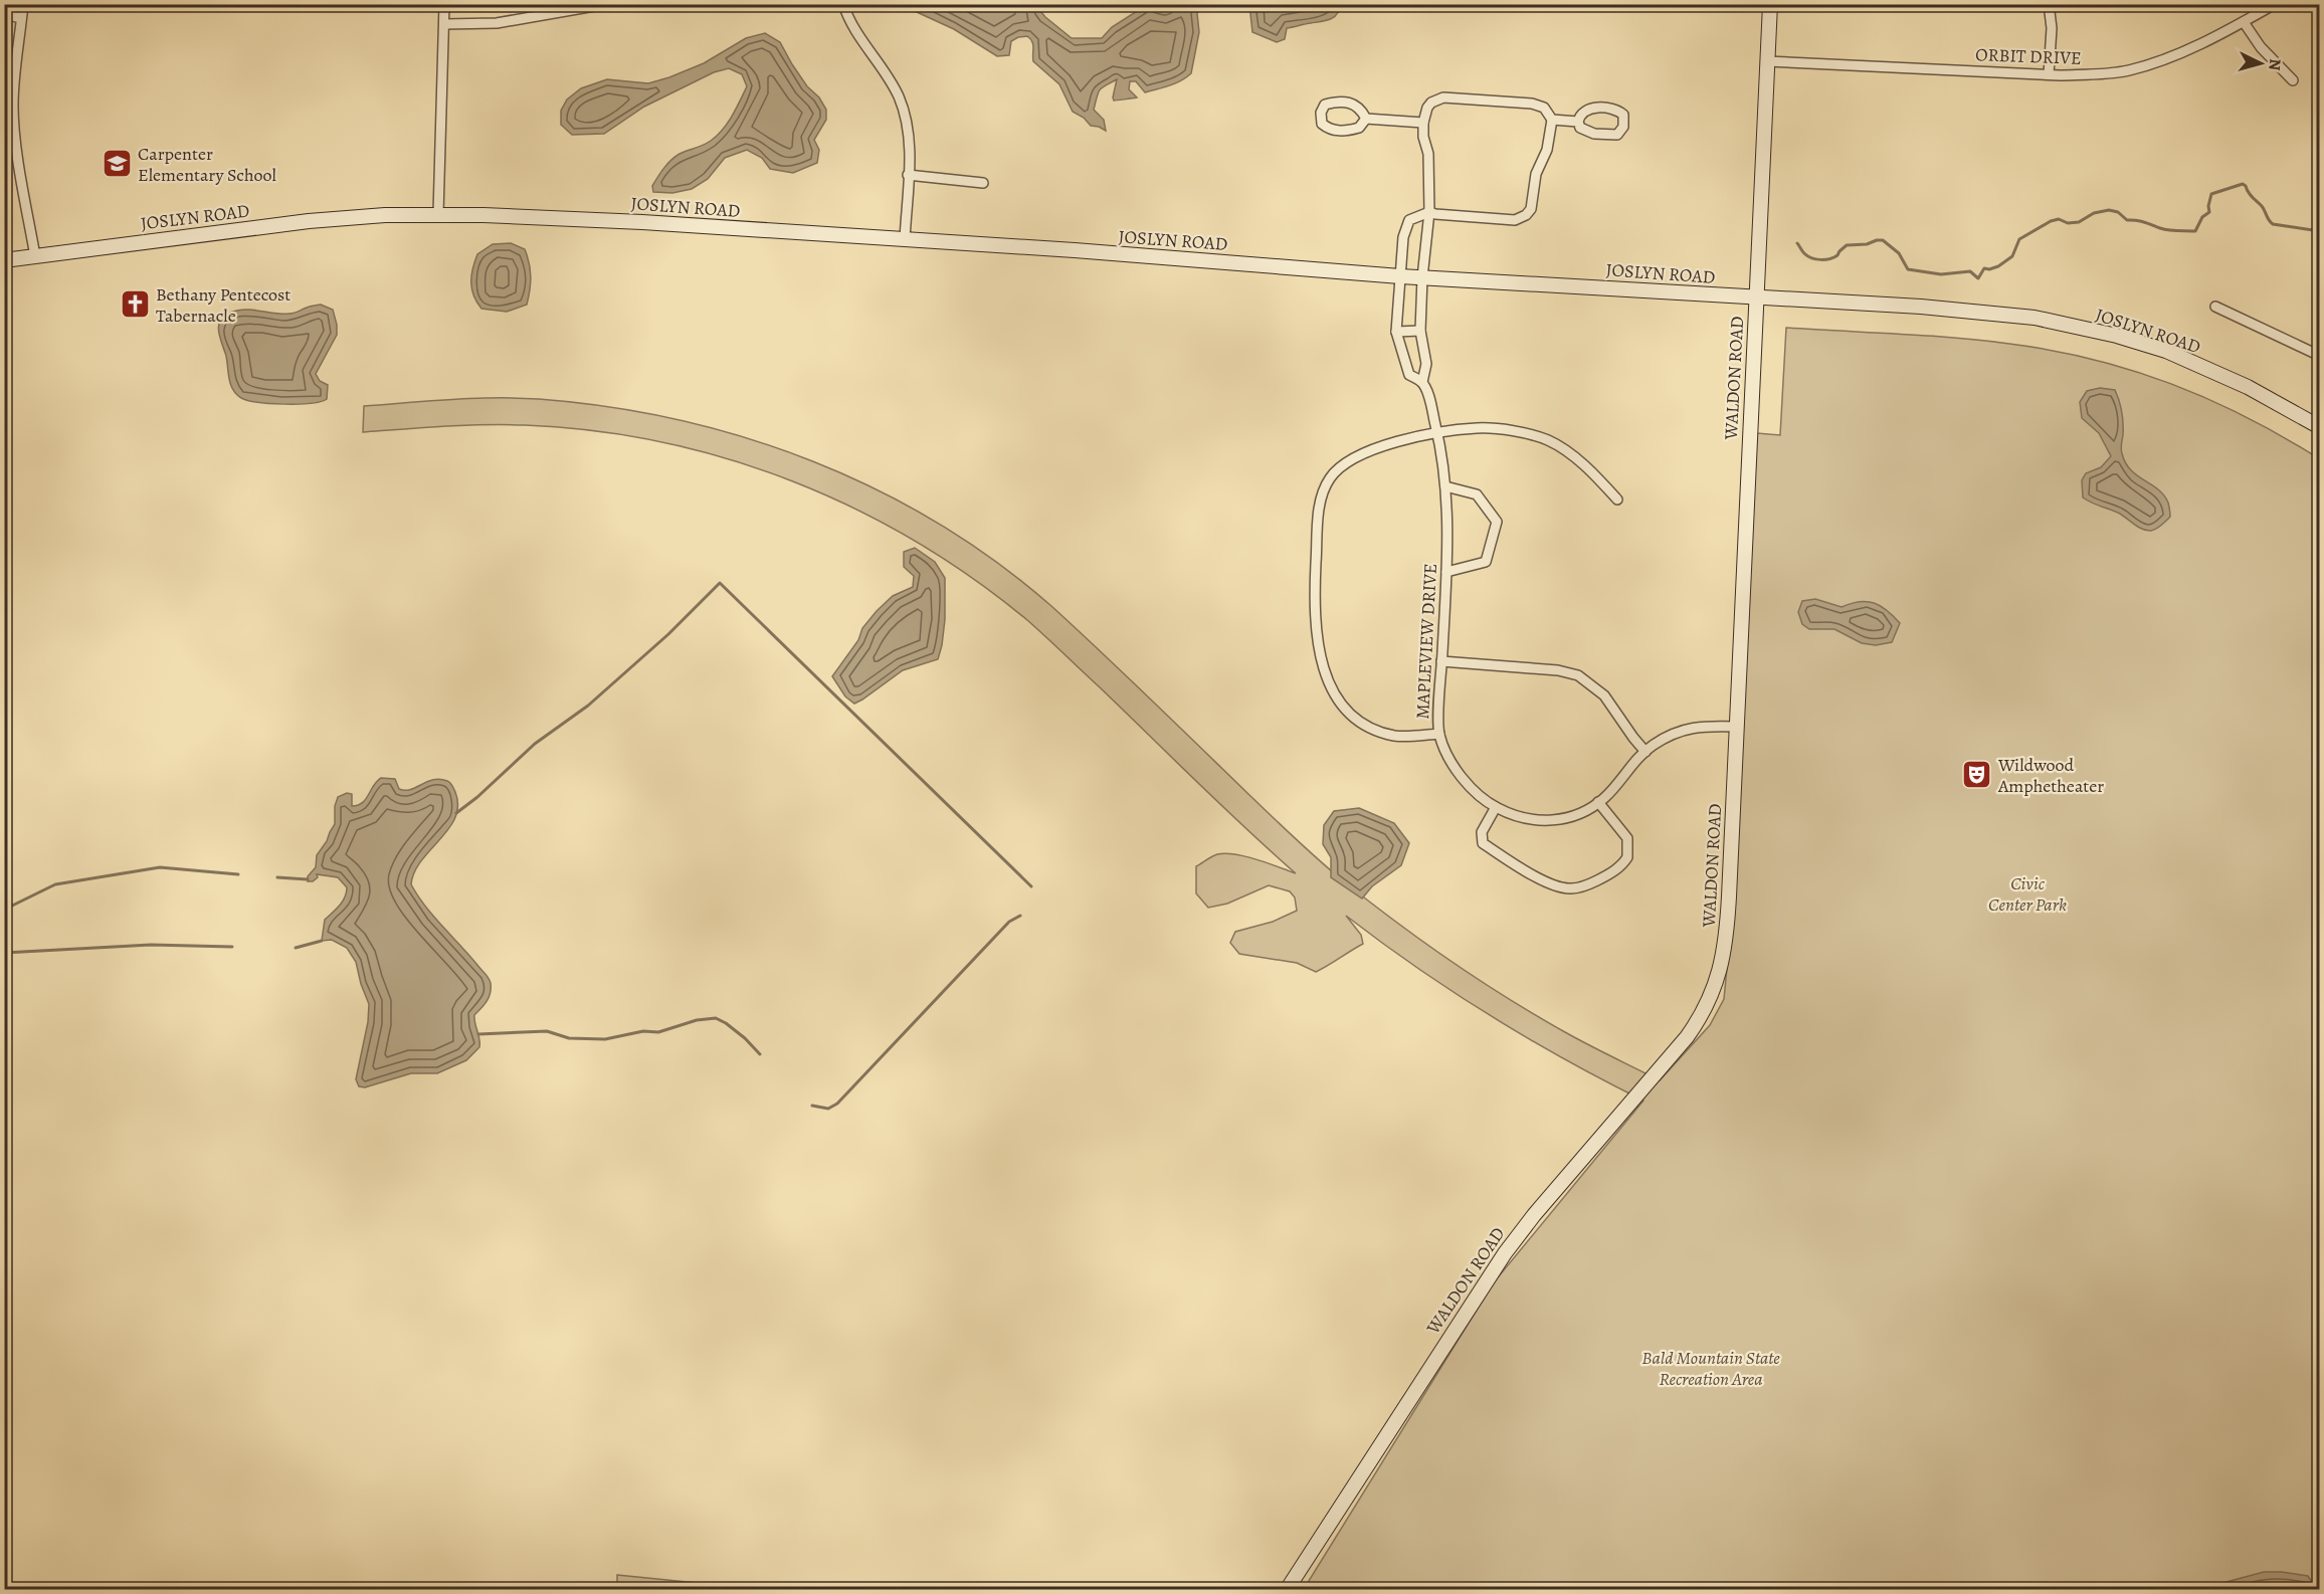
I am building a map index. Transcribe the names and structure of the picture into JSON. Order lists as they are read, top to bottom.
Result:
{
  "streets": {
    "street": [
      "ORBIT DRIVE",
      "JOSLYN ROAD",
      "WALDON ROAD",
      "MAPLEVIEW DRIVE"
    ]
  },
  "crossings": [
    ["ORBIT DRIVE", "WALDON ROAD"],
    ["JOSLYN ROAD", "WALDON ROAD"],
    ["JOSLYN ROAD", "MAPLEVIEW DRIVE"],
    ["WALDON ROAD", "MAPLEVIEW DRIVE"]
  ],
  "parks": ["Civic Center Park", "Bald Mountain State Recreation Area"],
  "places": {
    "school or university": ["Carpenter Elementary School"],
    "church": ["Bethany Pentecost Tabernacle"],
    "theatre": ["Wildwood Amphetheater"]
  },
  "north": "right"
}
